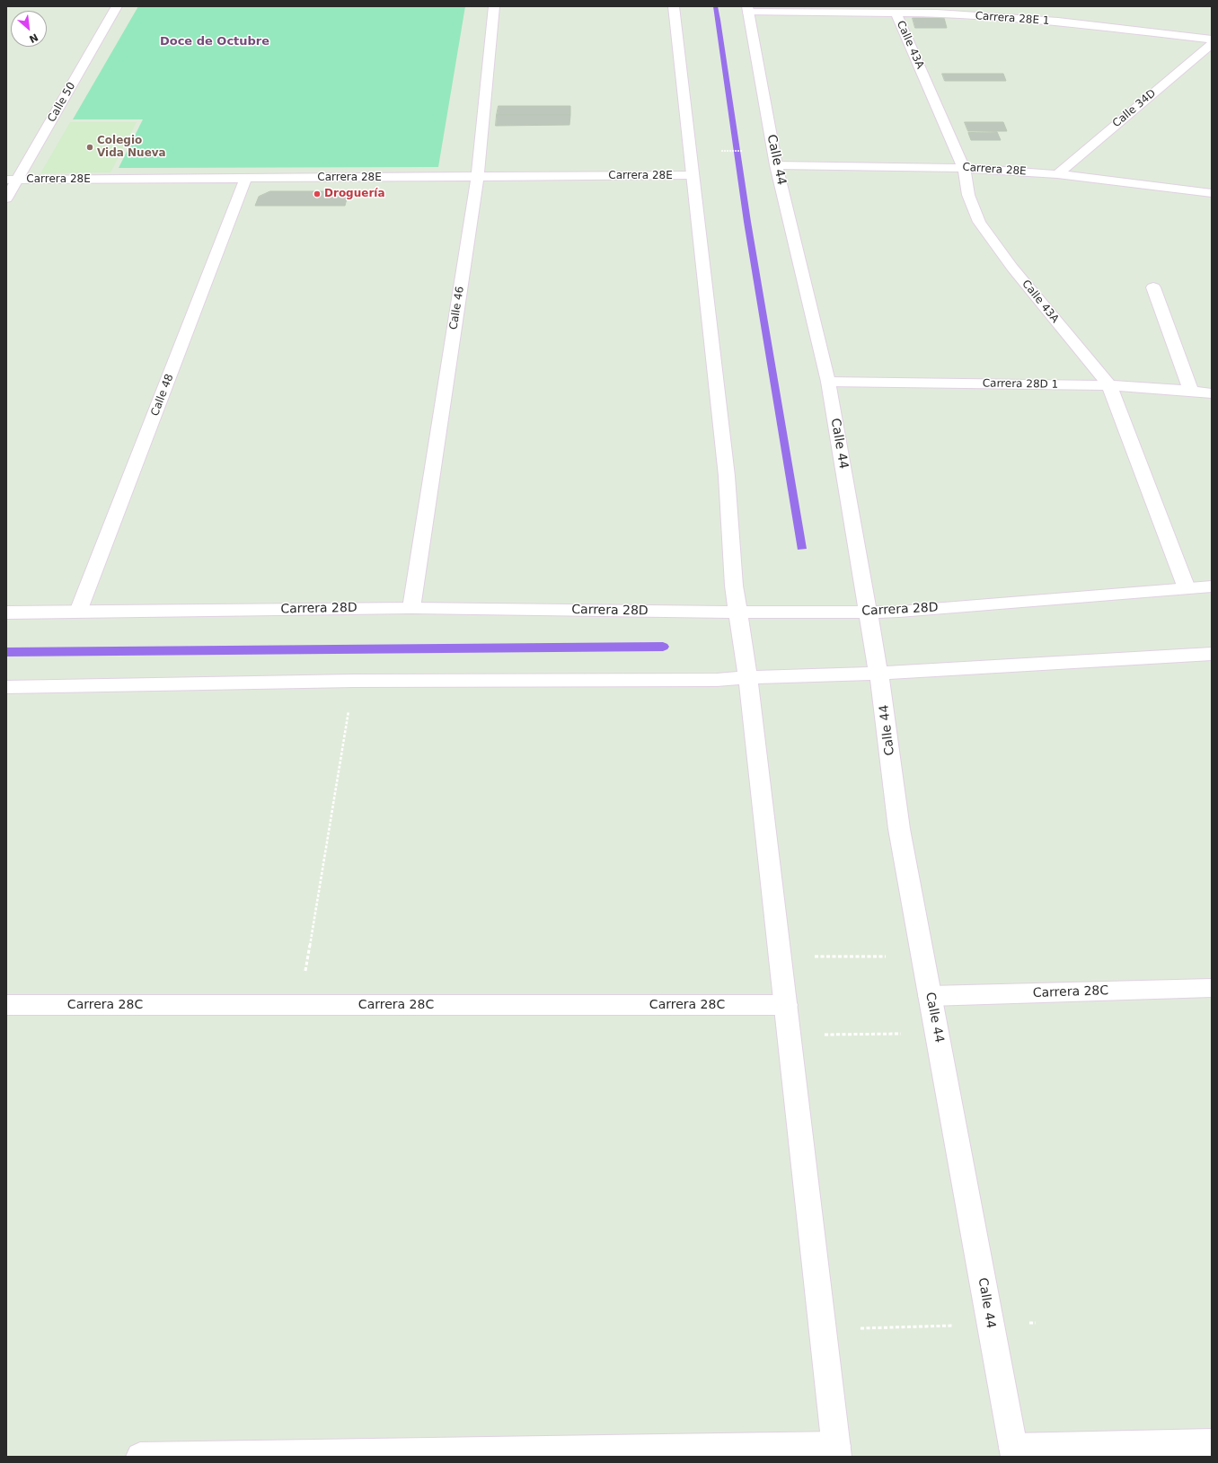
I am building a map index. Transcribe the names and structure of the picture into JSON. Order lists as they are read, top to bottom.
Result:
{
  "streets": {
    "street": [
      "Carrera 28E 1",
      "Calle 43A",
      "Calle 50",
      "Calle 34D",
      "Calle 44",
      "Carrera 28E",
      "Calle 46",
      "Carrera 28D 1",
      "Calle 48",
      "Carrera 28D",
      "Carrera 28C"
    ]
  },
  "crossings": [
    ["Carrera 28E 1", "Calle 43A"],
    ["Carrera 28E 1", "Calle 44"],
    ["Calle 43A", "Carrera 28E"],
    ["Calle 43A", "Carrera 28D 1"],
    ["Calle 43A", "Carrera 28D"],
    ["Calle 50", "Carrera 28E"],
    ["Calle 34D", "Carrera 28E"],
    ["Calle 44", "Carrera 28E"],
    ["Calle 44", "Carrera 28D 1"],
    ["Calle 44", "Carrera 28D"],
    ["Calle 44", "Carrera 28C"],
    ["Carrera 28E", "Calle 46"],
    ["Carrera 28E", "Calle 48"],
    ["Calle 46", "Carrera 28D"],
    ["Calle 48", "Carrera 28D"]
  ],
  "districts": ["Doce de Octubre"],
  "places": ["Colegio Vida Nueva", "Droguería"],
  "north": "bottom right"
}
